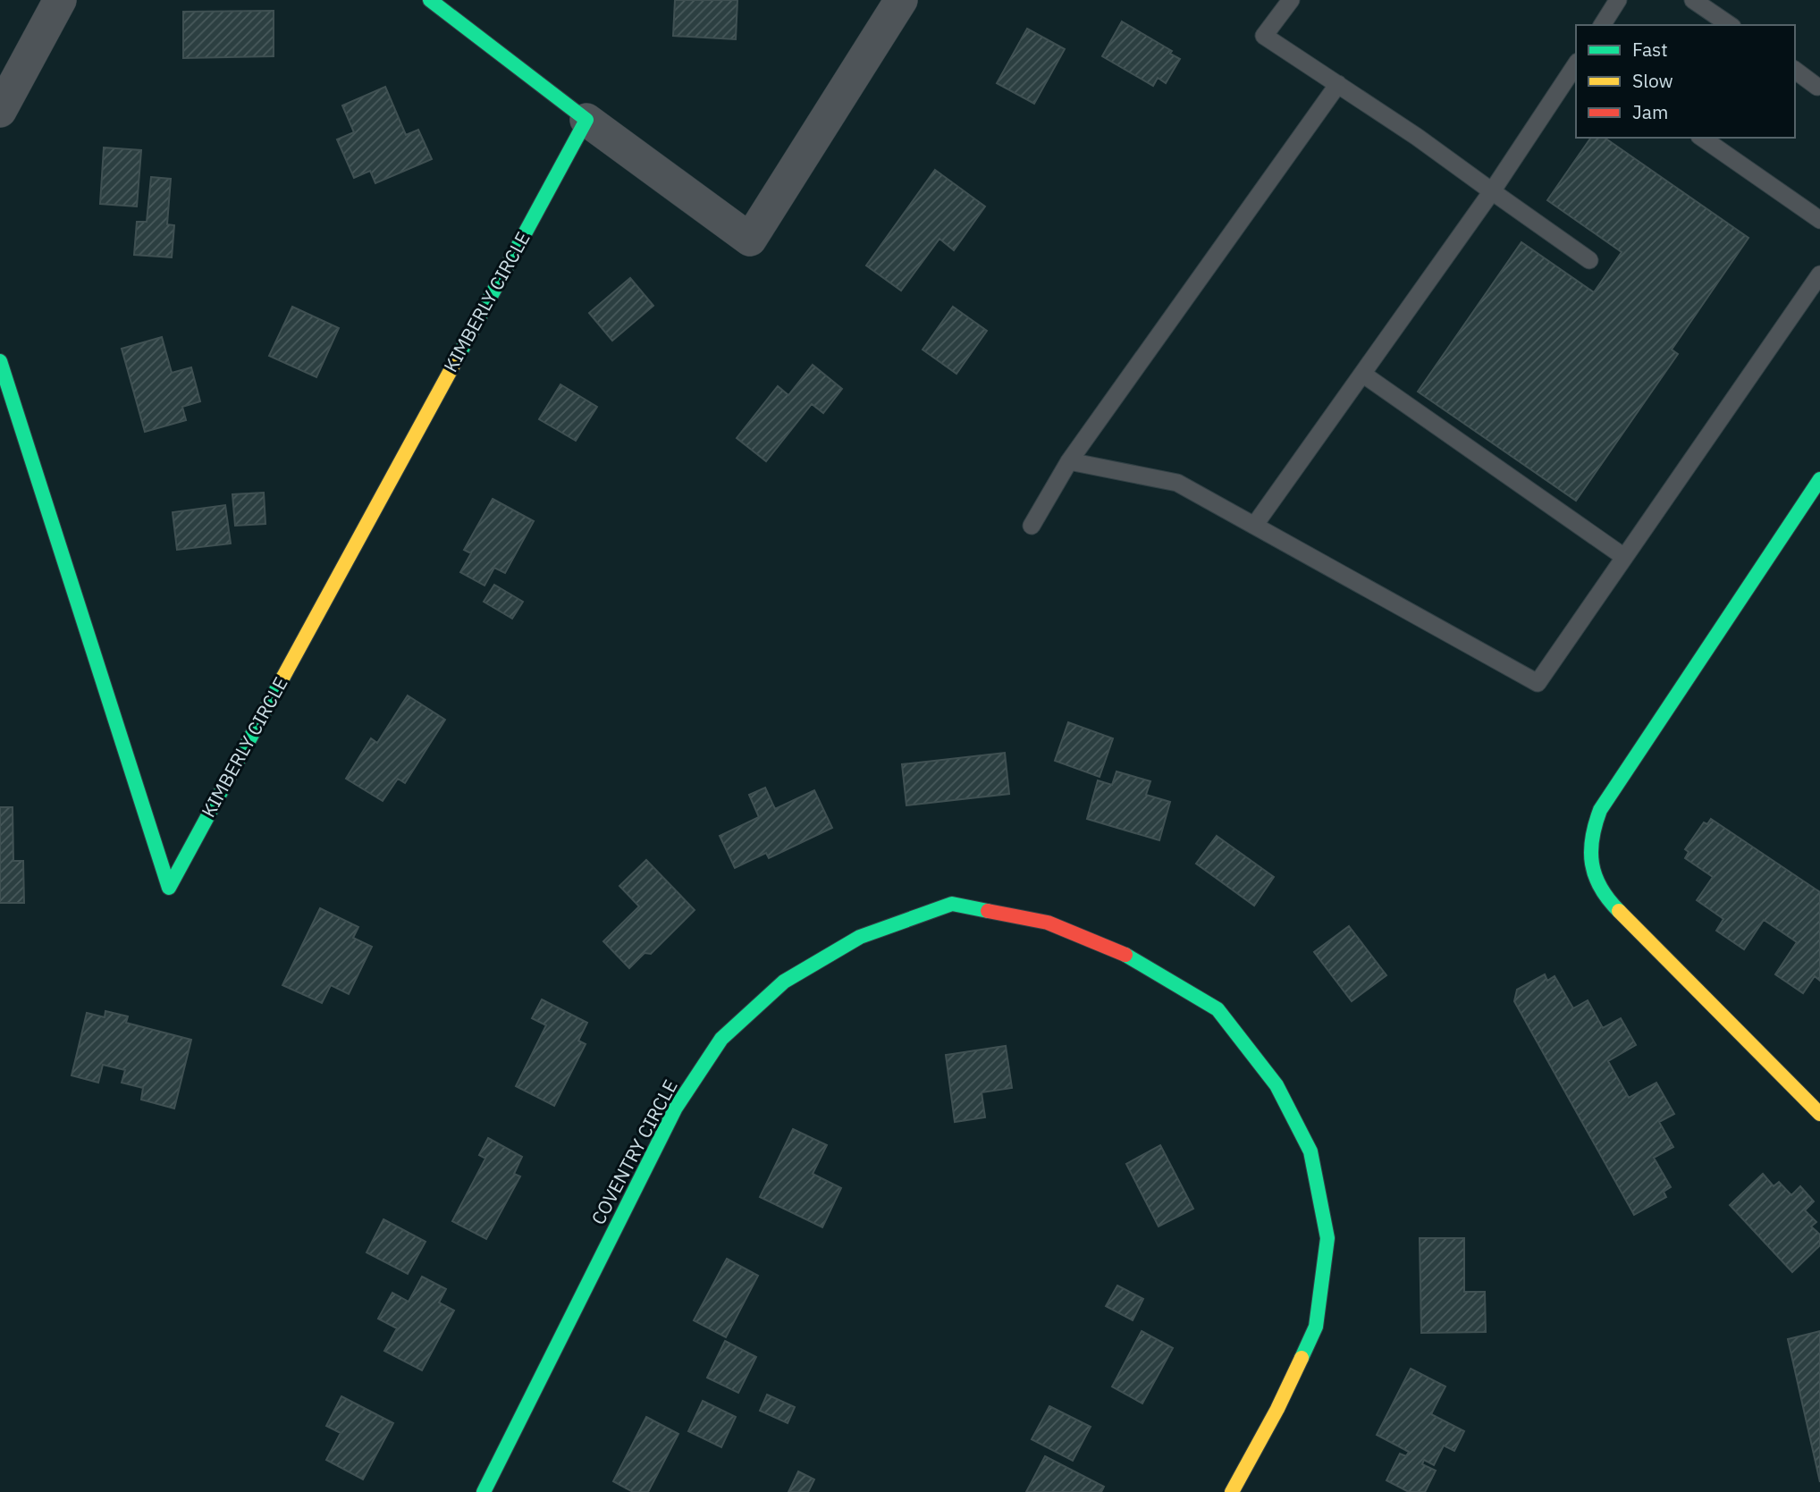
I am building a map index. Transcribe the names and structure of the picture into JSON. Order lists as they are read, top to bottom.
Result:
{
  "streets": {
    "street": ["KIMBERLY CIRCLE", "COVENTRY CIRCLE"]
  },
  "legend": ["Fast", "Slow", "Jam"]
}
